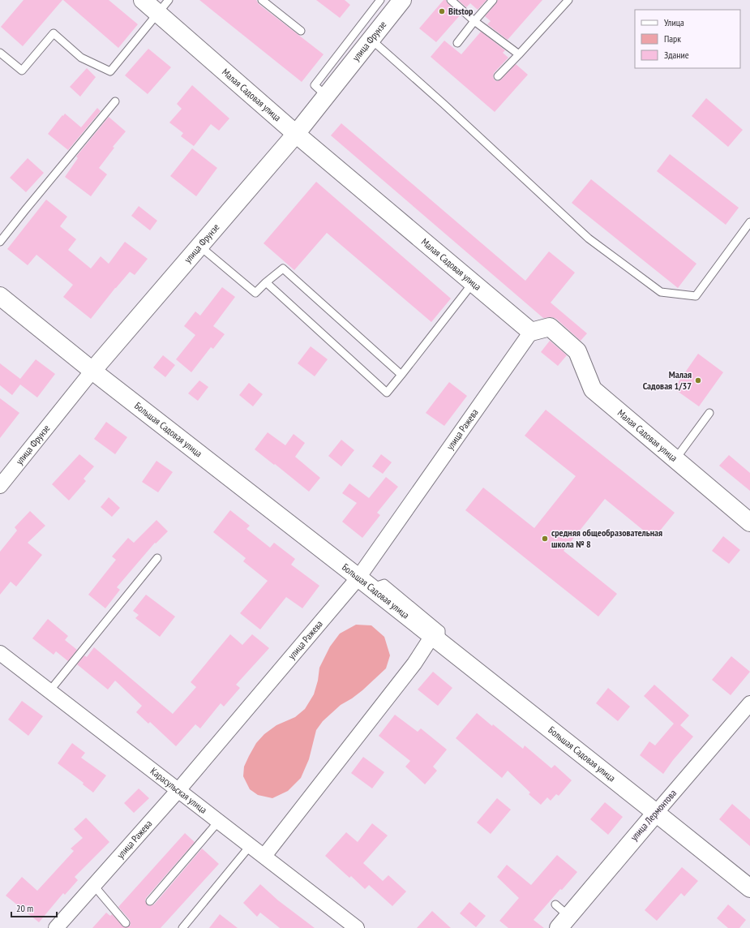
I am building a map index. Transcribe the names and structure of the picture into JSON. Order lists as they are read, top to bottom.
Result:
{
  "streets": {
    "street": [
      "улица Фрунзе",
      "Малая Садовая улица",
      "улица Ражева",
      "Большая Садовая улица",
      "Карасульская улица",
      "улица Лермонтова"
    ]
  },
  "crossings": [
    ["улица Фрунзе", "Малая Садовая улица"],
    ["улица Фрунзе", "Большая Садовая улица"],
    ["Малая Садовая улица", "улица Ражева"],
    ["улица Ражева", "Большая Садовая улица"],
    ["улица Ражева", "Карасульская улица"],
    ["Большая Садовая улица", "улица Лермонтова"]
  ],
  "places": ["Bitstop", "Малая Садовая 1/37", "средняя общеобразовательная школа № 8"],
  "legend": ["Улица", "Парк", "Здание"],
  "scale_bar": "20 m"
}
